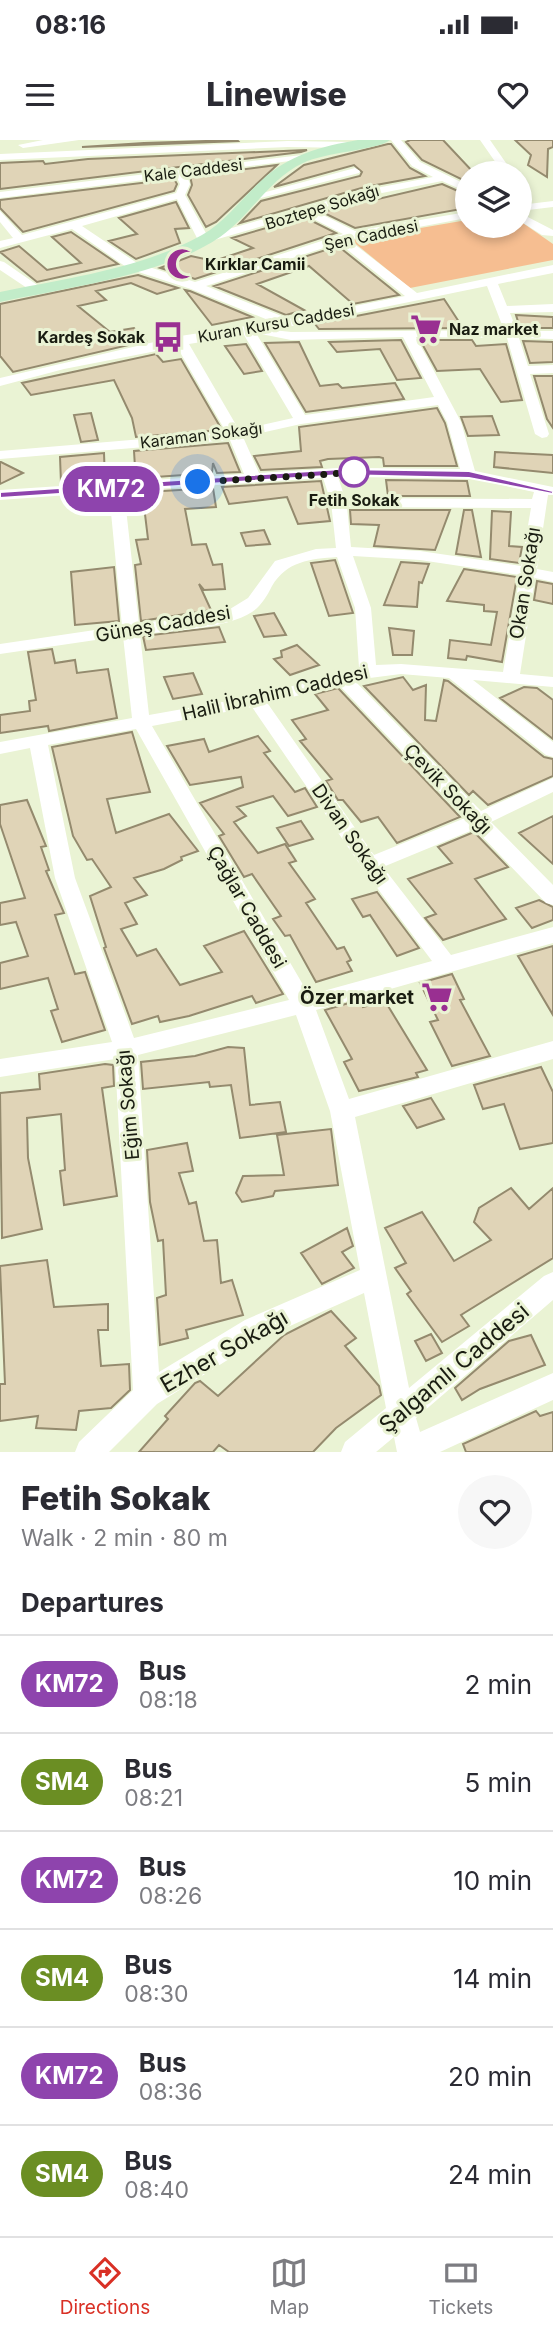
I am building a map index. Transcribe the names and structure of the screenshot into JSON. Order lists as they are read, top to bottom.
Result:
{
  "streets": {
    "main road": ["Kale Caddesi"],
    "street": [
      "Boztepe Sokağı",
      "Şen Caddesi",
      "Kuran Kursu Caddesi",
      "Karaman Sokağı",
      "Okan Sokağı",
      "Güneş Caddesi",
      "Halil İbrahim Caddesi",
      "Çevik Sokağı",
      "Divan Sokağı",
      "Çağlar Caddesi",
      "Eğim Sokağı",
      "Ezher Sokağı",
      "Şalgamlı Caddesi"
    ]
  },
  "crossings": [
    ["Okan Sokağı", "Güneş Caddesi"],
    ["Okan Sokağı", "Halil İbrahim Caddesi"],
    ["Güneş Caddesi", "Çağlar Caddesi"],
    ["Halil İbrahim Caddesi", "Çevik Sokağı"],
    ["Halil İbrahim Caddesi", "Divan Sokağı"],
    ["Halil İbrahim Caddesi", "Çağlar Caddesi"],
    ["Halil İbrahim Caddesi", "Eğim Sokağı"],
    ["Çağlar Caddesi", "Ezher Sokağı"],
    ["Çağlar Caddesi", "Şalgamlı Caddesi"],
    ["Eğim Sokağı", "Ezher Sokağı"]
  ],
  "places": {
    "mosque": ["Kırklar Camii"],
    "supermarket": ["Naz market", "Özer market"],
    "bus stop": ["Kardeş Sokak"],
    "other": ["Fetih Sokak"]
  },
  "lines": ["bus line KM72"],
  "page": {
    "status": "08:16",
    "header": "Linewise",
    "on_map": "KM72",
    "heading": [
      ["Fetih Sokak", "Walk · 2 min · 80 m"],
      "Departures"
    ],
    "list": [
      {
        "mark": "KM72",
        "name": "Bus",
        "note": "08:18",
        "value": "2 min"
      },
      {
        "mark": "SM4",
        "name": "Bus",
        "note": "08:21",
        "value": "5 min"
      },
      {
        "mark": "KM72",
        "name": "Bus",
        "note": "08:26",
        "value": "10 min"
      },
      {
        "mark": "SM4",
        "name": "Bus",
        "note": "08:30",
        "value": "14 min"
      },
      {
        "mark": "KM72",
        "name": "Bus",
        "note": "08:36",
        "value": "20 min"
      },
      {
        "mark": "SM4",
        "name": "Bus",
        "note": "08:40",
        "value": "24 min"
      }
    ],
    "tabs": ["Directions", "Map", "Tickets"]
  }
}
